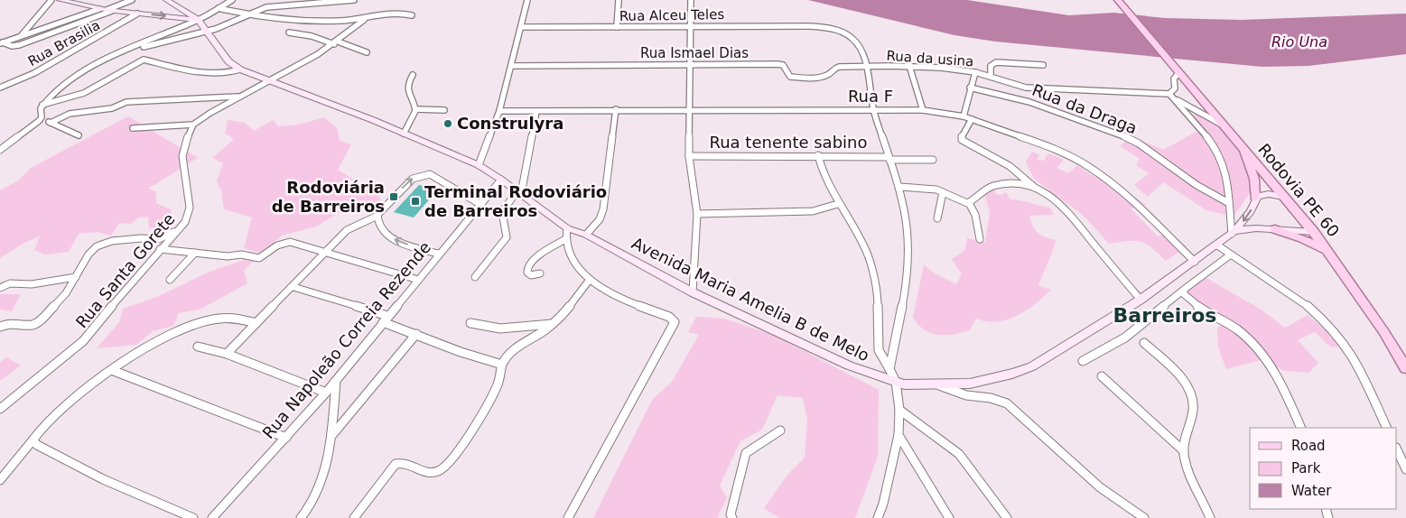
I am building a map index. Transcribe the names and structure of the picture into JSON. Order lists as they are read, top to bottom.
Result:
{
  "streets": {
    "main road": ["Rodovia PE 60"],
    "street": [
      "Rua Alceu Teles",
      "Rua Brasilia",
      "Rua Ismael Dias",
      "Rua da usina",
      "Rua F",
      "Rua da Draga",
      "Rua tenente sabino",
      "Rua Santa Gorete",
      "Avenida Maria Amelia B de Melo",
      "Rua Napoleão Correia Rezende"
    ]
  },
  "crossings": [
    ["Rua Alceu Teles", "Rua Ismael Dias"],
    ["Rua Alceu Teles", "Rua da usina"],
    ["Rua Alceu Teles", "Rua F"],
    ["Rua Alceu Teles", "Rua tenente sabino"],
    ["Rua Ismael Dias", "Rua da usina"],
    ["Rua F", "Avenida Maria Amelia B de Melo"],
    ["Rua tenente sabino", "Avenida Maria Amelia B de Melo"],
    ["Avenida Maria Amelia B de Melo", "Rua Napoleão Correia Rezende"]
  ],
  "districts": ["Barreiros"],
  "water": ["Rio Una"],
  "places": {
    "other": ["Construlyra"],
    "transit": ["Rodoviária de Barreiros", "Terminal Rodoviário de Barreiros"]
  },
  "legend": ["Road", "Park", "Water"]
}
